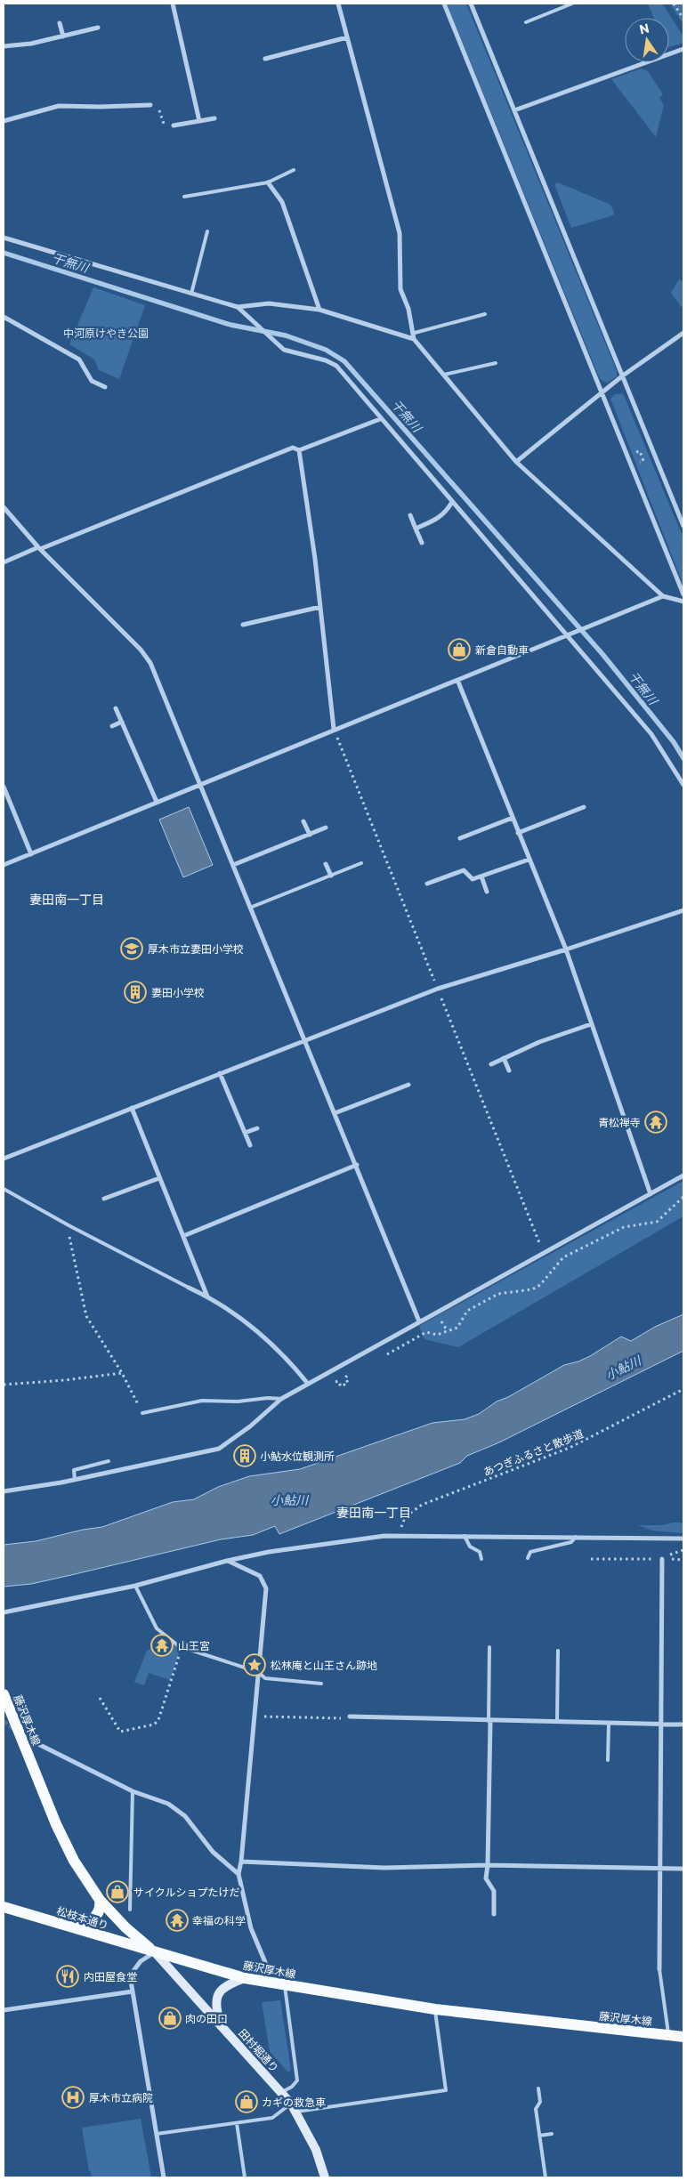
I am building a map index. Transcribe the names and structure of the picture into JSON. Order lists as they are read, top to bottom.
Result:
{
  "streets": {
    "main road": ["藤沢厚木線", "松枝本通り"],
    "street": ["田村堀通り"],
    "path": ["あつぎふるさと散歩道"]
  },
  "crossings": [
    ["藤沢厚木線", "松枝本通り"],
    ["藤沢厚木線", "田村堀通り"],
    ["松枝本通り", "田村堀通り"]
  ],
  "districts": ["妻田南一丁目", "妻田南一丁目"],
  "water": ["干無川", "小鮎川"],
  "parks": ["中河原けやき公園"],
  "places": {
    "shop": [
      "新倉自動車",
      "サイクルショプたけだ",
      "肉の田口",
      "カギの救急車"
    ],
    "school or university": ["厚木市立妻田小学校"],
    "building": ["妻田小学校", "小鮎水位観測所"],
    "temple": ["青松禅寺", "山王宮", "幸福の科学"],
    "place": ["松林庵と山王さん跡地"],
    "restaurant": ["内田屋食堂"],
    "hospital": ["厚木市立病院"]
  },
  "north": "top"
}
